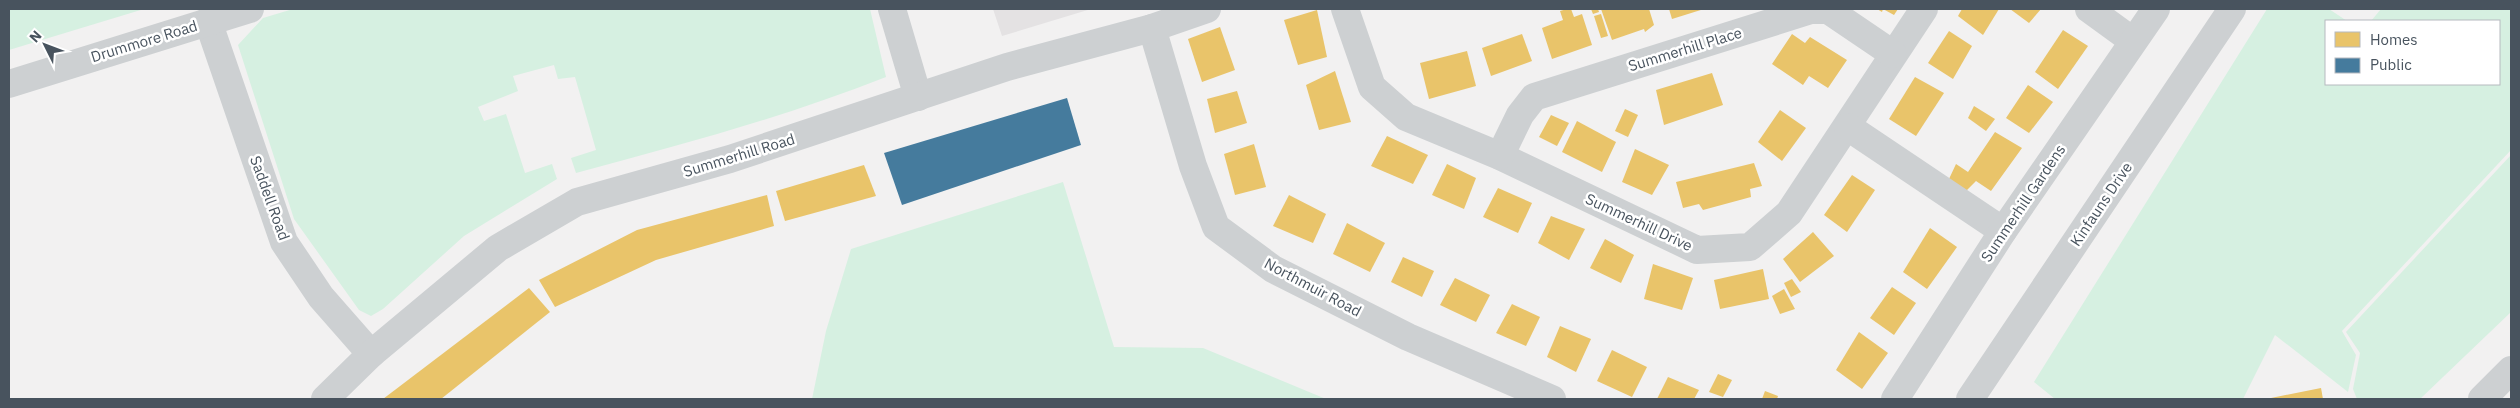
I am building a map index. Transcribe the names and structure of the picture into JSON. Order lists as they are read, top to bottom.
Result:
{
  "streets": {
    "street": [
      "Drummore Road",
      "Summerhill Place",
      "Summerhill Road",
      "Saddell Road",
      "Summerhill Gardens",
      "Kinfauns Drive",
      "Summerhill Drive",
      "Northmuir Road"
    ]
  },
  "crossings": [
    ["Drummore Road", "Saddell Road"],
    ["Summerhill Place", "Summerhill Drive"],
    ["Summerhill Road", "Saddell Road"],
    ["Summerhill Road", "Northmuir Road"]
  ],
  "legend": ["Homes", "Public"],
  "north": "top left"
}
